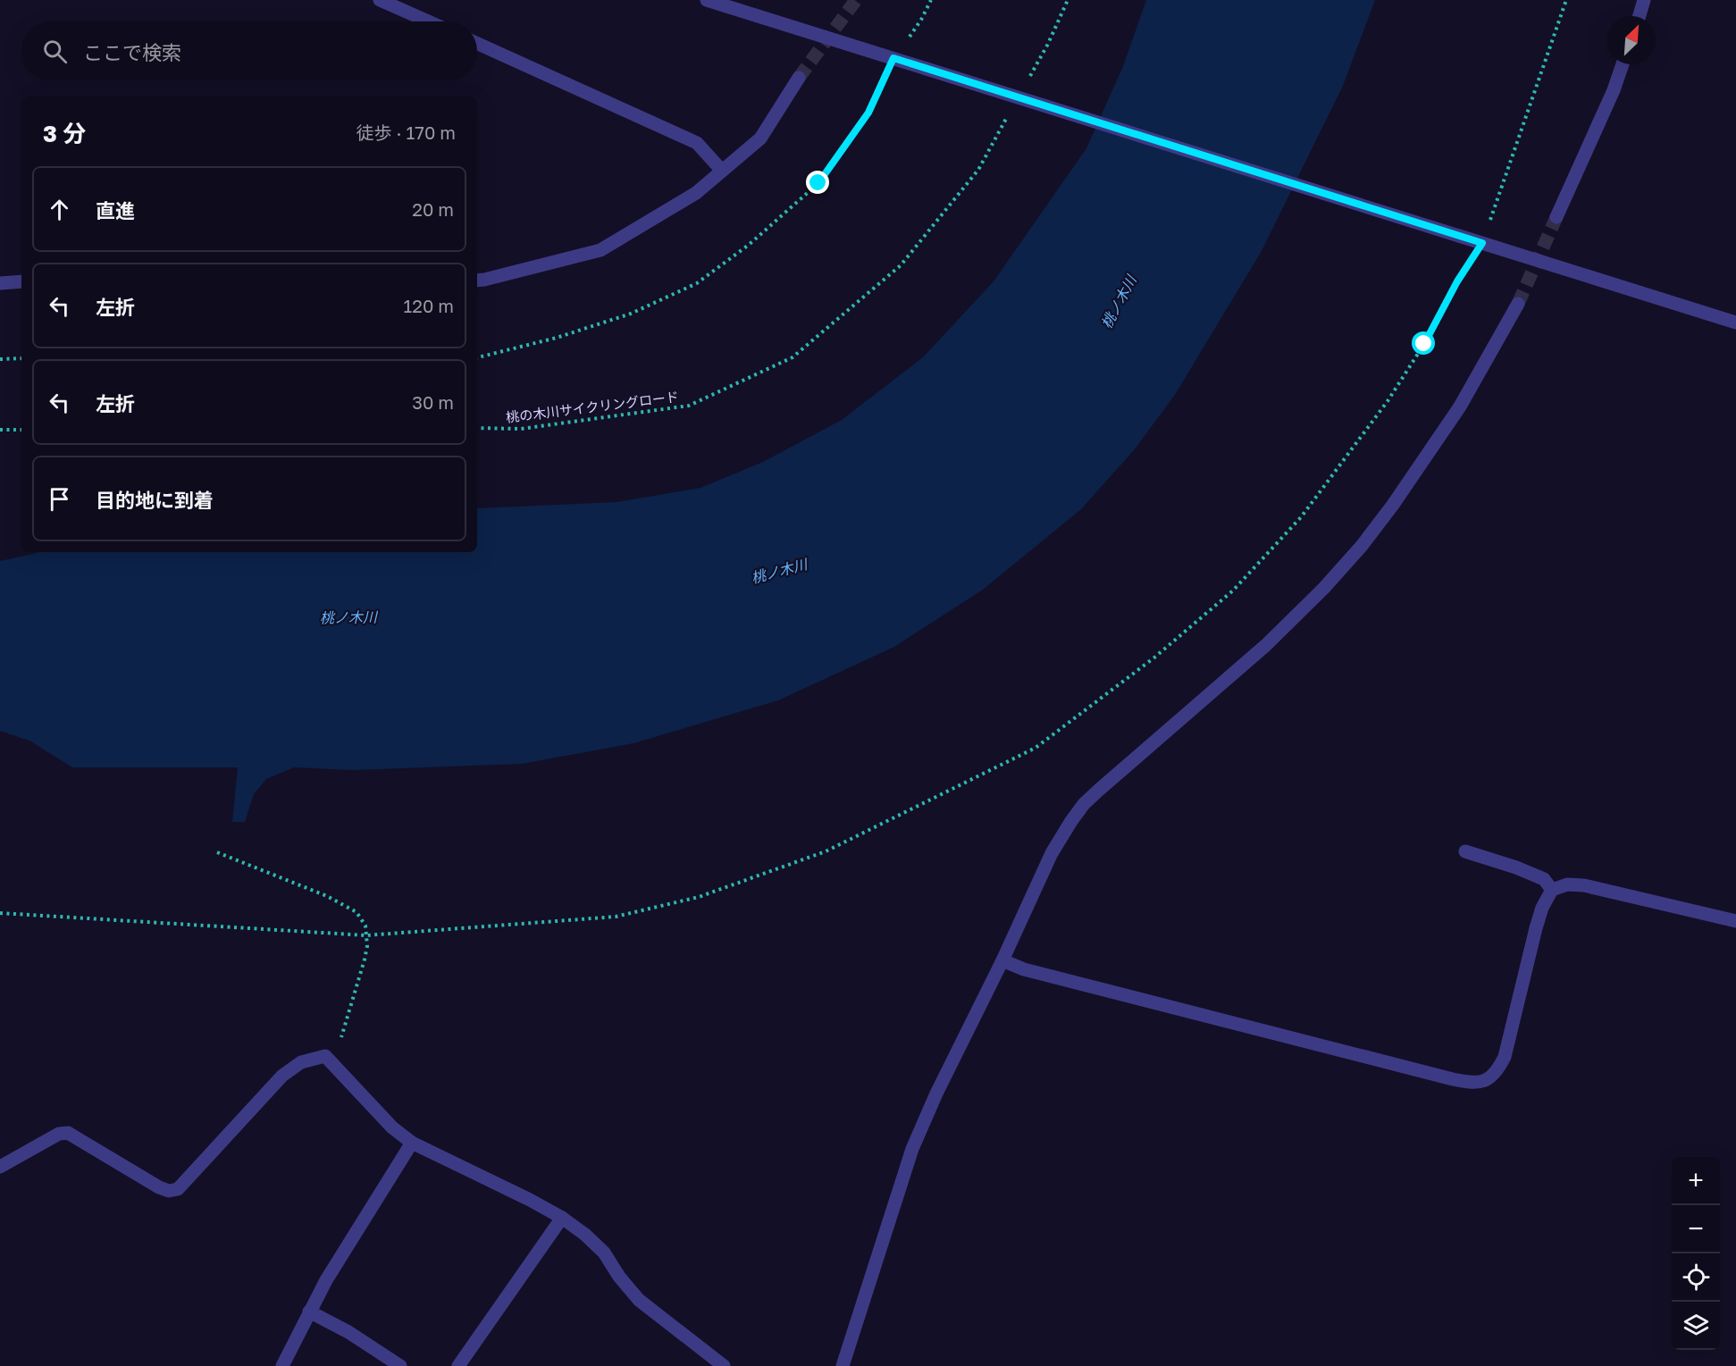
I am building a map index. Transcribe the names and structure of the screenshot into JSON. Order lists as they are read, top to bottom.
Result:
{
  "streets": {
    "path": ["桃の木川サイクリングロード"]
  },
  "water": ["桃ノ木川"],
  "north": "top right",
  "page": {
    "search": "ここで検索",
    "heading": ["3 分", "徒歩 · 170 m"],
    "list": [
      ["直進", "20 m"],
      ["左折", "120 m"],
      ["左折", "30 m"],
      "目的地に到着"
    ],
    "map_buttons": ["+", "−"]
  }
}
